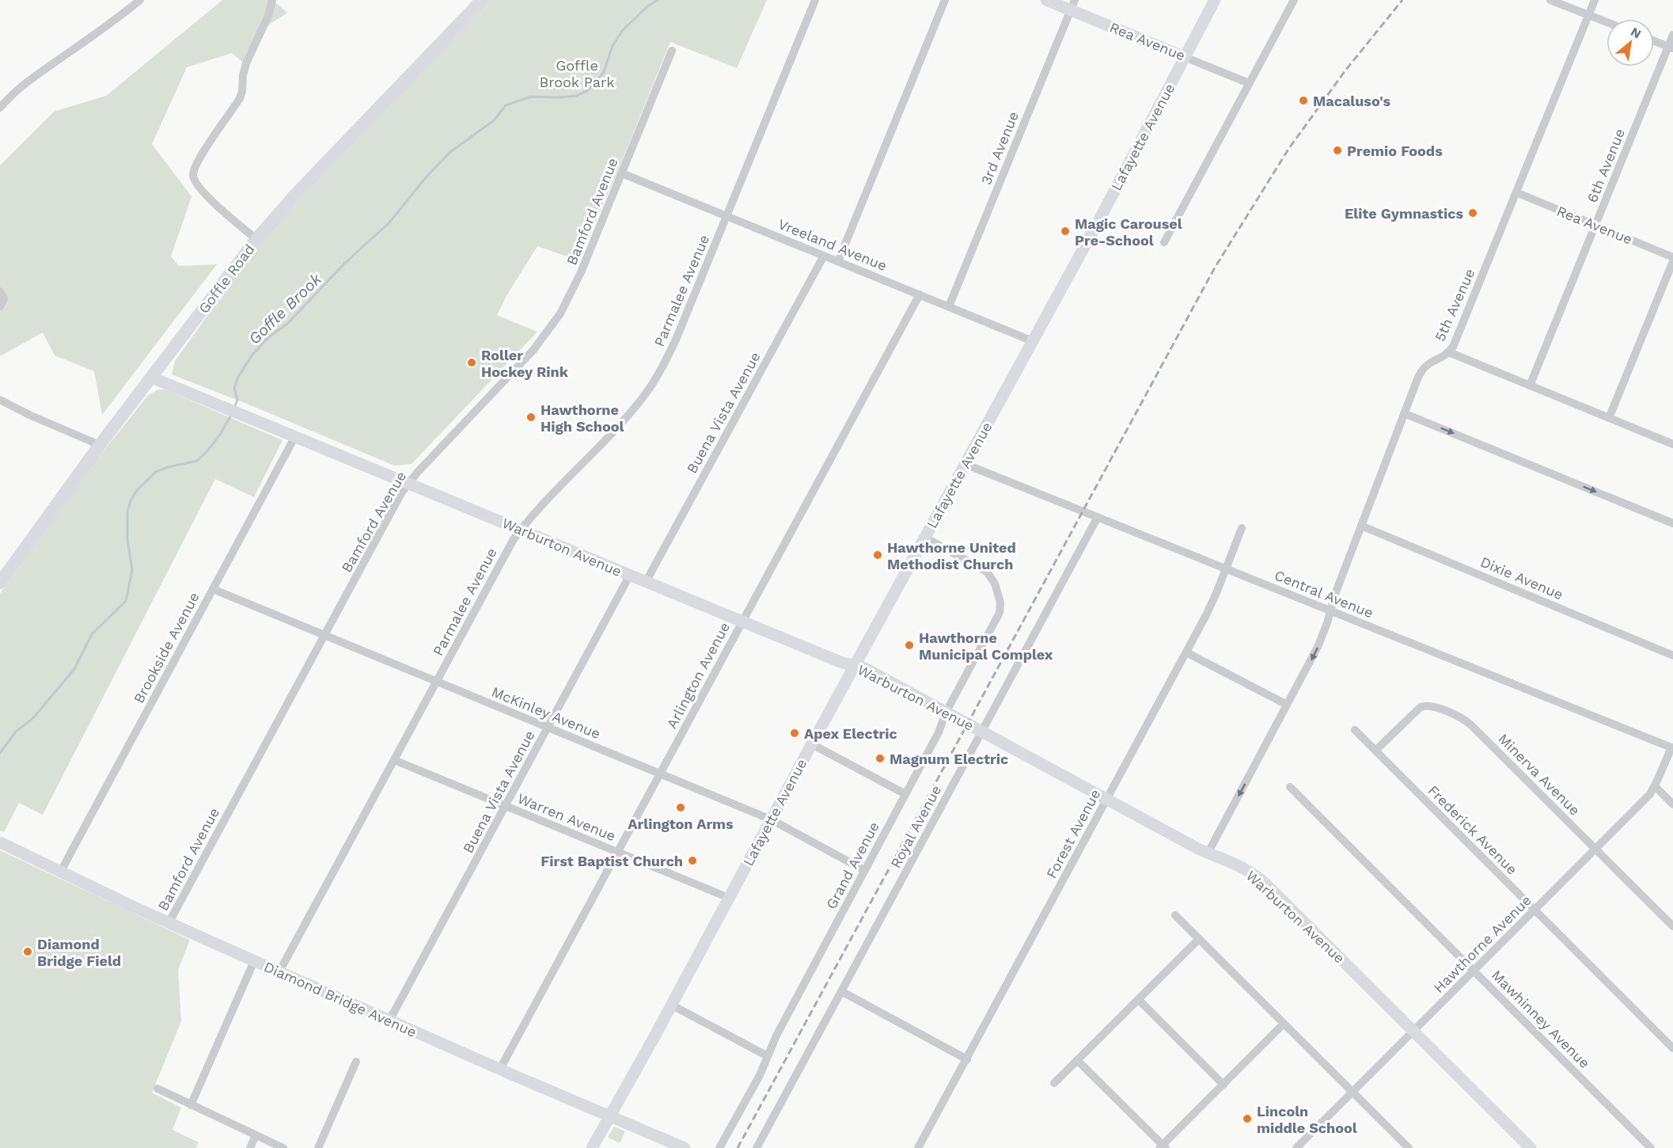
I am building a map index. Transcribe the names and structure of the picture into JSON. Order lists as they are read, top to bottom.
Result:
{
  "streets": {
    "main road": ["Goffle Road"],
    "street": [
      "Rea Avenue",
      "Lafayette Avenue",
      "3rd Avenue",
      "6th Avenue",
      "Bamford Avenue",
      "Vreeland Avenue",
      "Parmalee Avenue",
      "5th Avenue",
      "Buena Vista Avenue",
      "Warburton Avenue",
      "Dixie Avenue",
      "Central Avenue",
      "Brookside Avenue",
      "Arlington Avenue",
      "McKinley Avenue",
      "Minerva Avenue",
      "Warren Avenue",
      "Royal Avenue",
      "Frederick Avenue",
      "Forest Avenue",
      "Grand Avenue",
      "Hawthorne Avenue",
      "Diamond Bridge Avenue",
      "Mawhinney Avenue"
    ]
  },
  "crossings": [
    ["Rea Avenue", "Lafayette Avenue"],
    ["Rea Avenue", "3rd Avenue"],
    ["Rea Avenue", "6th Avenue"],
    ["Rea Avenue", "5th Avenue"],
    ["Lafayette Avenue", "Vreeland Avenue"],
    ["Lafayette Avenue", "Warburton Avenue"],
    ["Lafayette Avenue", "Central Avenue"],
    ["Lafayette Avenue", "McKinley Avenue"],
    ["Lafayette Avenue", "Warren Avenue"],
    ["Lafayette Avenue", "Grand Avenue"],
    ["Lafayette Avenue", "Diamond Bridge Avenue"],
    ["3rd Avenue", "Vreeland Avenue"],
    ["Bamford Avenue", "Vreeland Avenue"],
    ["Bamford Avenue", "Warburton Avenue"],
    ["Bamford Avenue", "McKinley Avenue"],
    ["Bamford Avenue", "Diamond Bridge Avenue"],
    ["Vreeland Avenue", "Parmalee Avenue"],
    ["Vreeland Avenue", "Buena Vista Avenue"],
    ["Vreeland Avenue", "Arlington Avenue"],
    ["Goffle Road", "Warburton Avenue"],
    ["Parmalee Avenue", "Warburton Avenue"],
    ["Parmalee Avenue", "McKinley Avenue"],
    ["Parmalee Avenue", "Warren Avenue"],
    ["Parmalee Avenue", "Diamond Bridge Avenue"],
    ["5th Avenue", "Warburton Avenue"],
    ["5th Avenue", "Dixie Avenue"],
    ["5th Avenue", "Central Avenue"],
    ["Buena Vista Avenue", "Warburton Avenue"],
    ["Buena Vista Avenue", "McKinley Avenue"],
    ["Buena Vista Avenue", "Warren Avenue"],
    ["Buena Vista Avenue", "Diamond Bridge Avenue"],
    ["Warburton Avenue", "Brookside Avenue"],
    ["Warburton Avenue", "Arlington Avenue"],
    ["Warburton Avenue", "Royal Avenue"],
    ["Warburton Avenue", "Forest Avenue"],
    ["Warburton Avenue", "Grand Avenue"],
    ["Warburton Avenue", "Hawthorne Avenue"],
    ["Central Avenue", "Royal Avenue"],
    ["Central Avenue", "Forest Avenue"],
    ["Central Avenue", "Hawthorne Avenue"],
    ["Brookside Avenue", "McKinley Avenue"],
    ["Brookside Avenue", "Diamond Bridge Avenue"],
    ["Arlington Avenue", "McKinley Avenue"],
    ["Arlington Avenue", "Warren Avenue"],
    ["Arlington Avenue", "Diamond Bridge Avenue"],
    ["McKinley Avenue", "Grand Avenue"],
    ["Minerva Avenue", "Frederick Avenue"],
    ["Minerva Avenue", "Hawthorne Avenue"],
    ["Frederick Avenue", "Hawthorne Avenue"],
    ["Hawthorne Avenue", "Mawhinney Avenue"]
  ],
  "water": ["Goffle Brook"],
  "parks": ["Goffle Brook Park"],
  "places": [
    "Macaluso's",
    "Premio Foods",
    "Elite Gymnastics",
    "Magic Carousel Pre-School",
    "Roller Hockey Rink",
    "Hawthorne High School",
    "Hawthorne United Methodist Church",
    "Hawthorne Municipal Complex",
    "Apex Electric",
    "Magnum Electric",
    "Arlington Arms",
    "First Baptist Church",
    "Diamond Bridge Field",
    "Lincoln middle School"
  ],
  "north": "top right"
}
